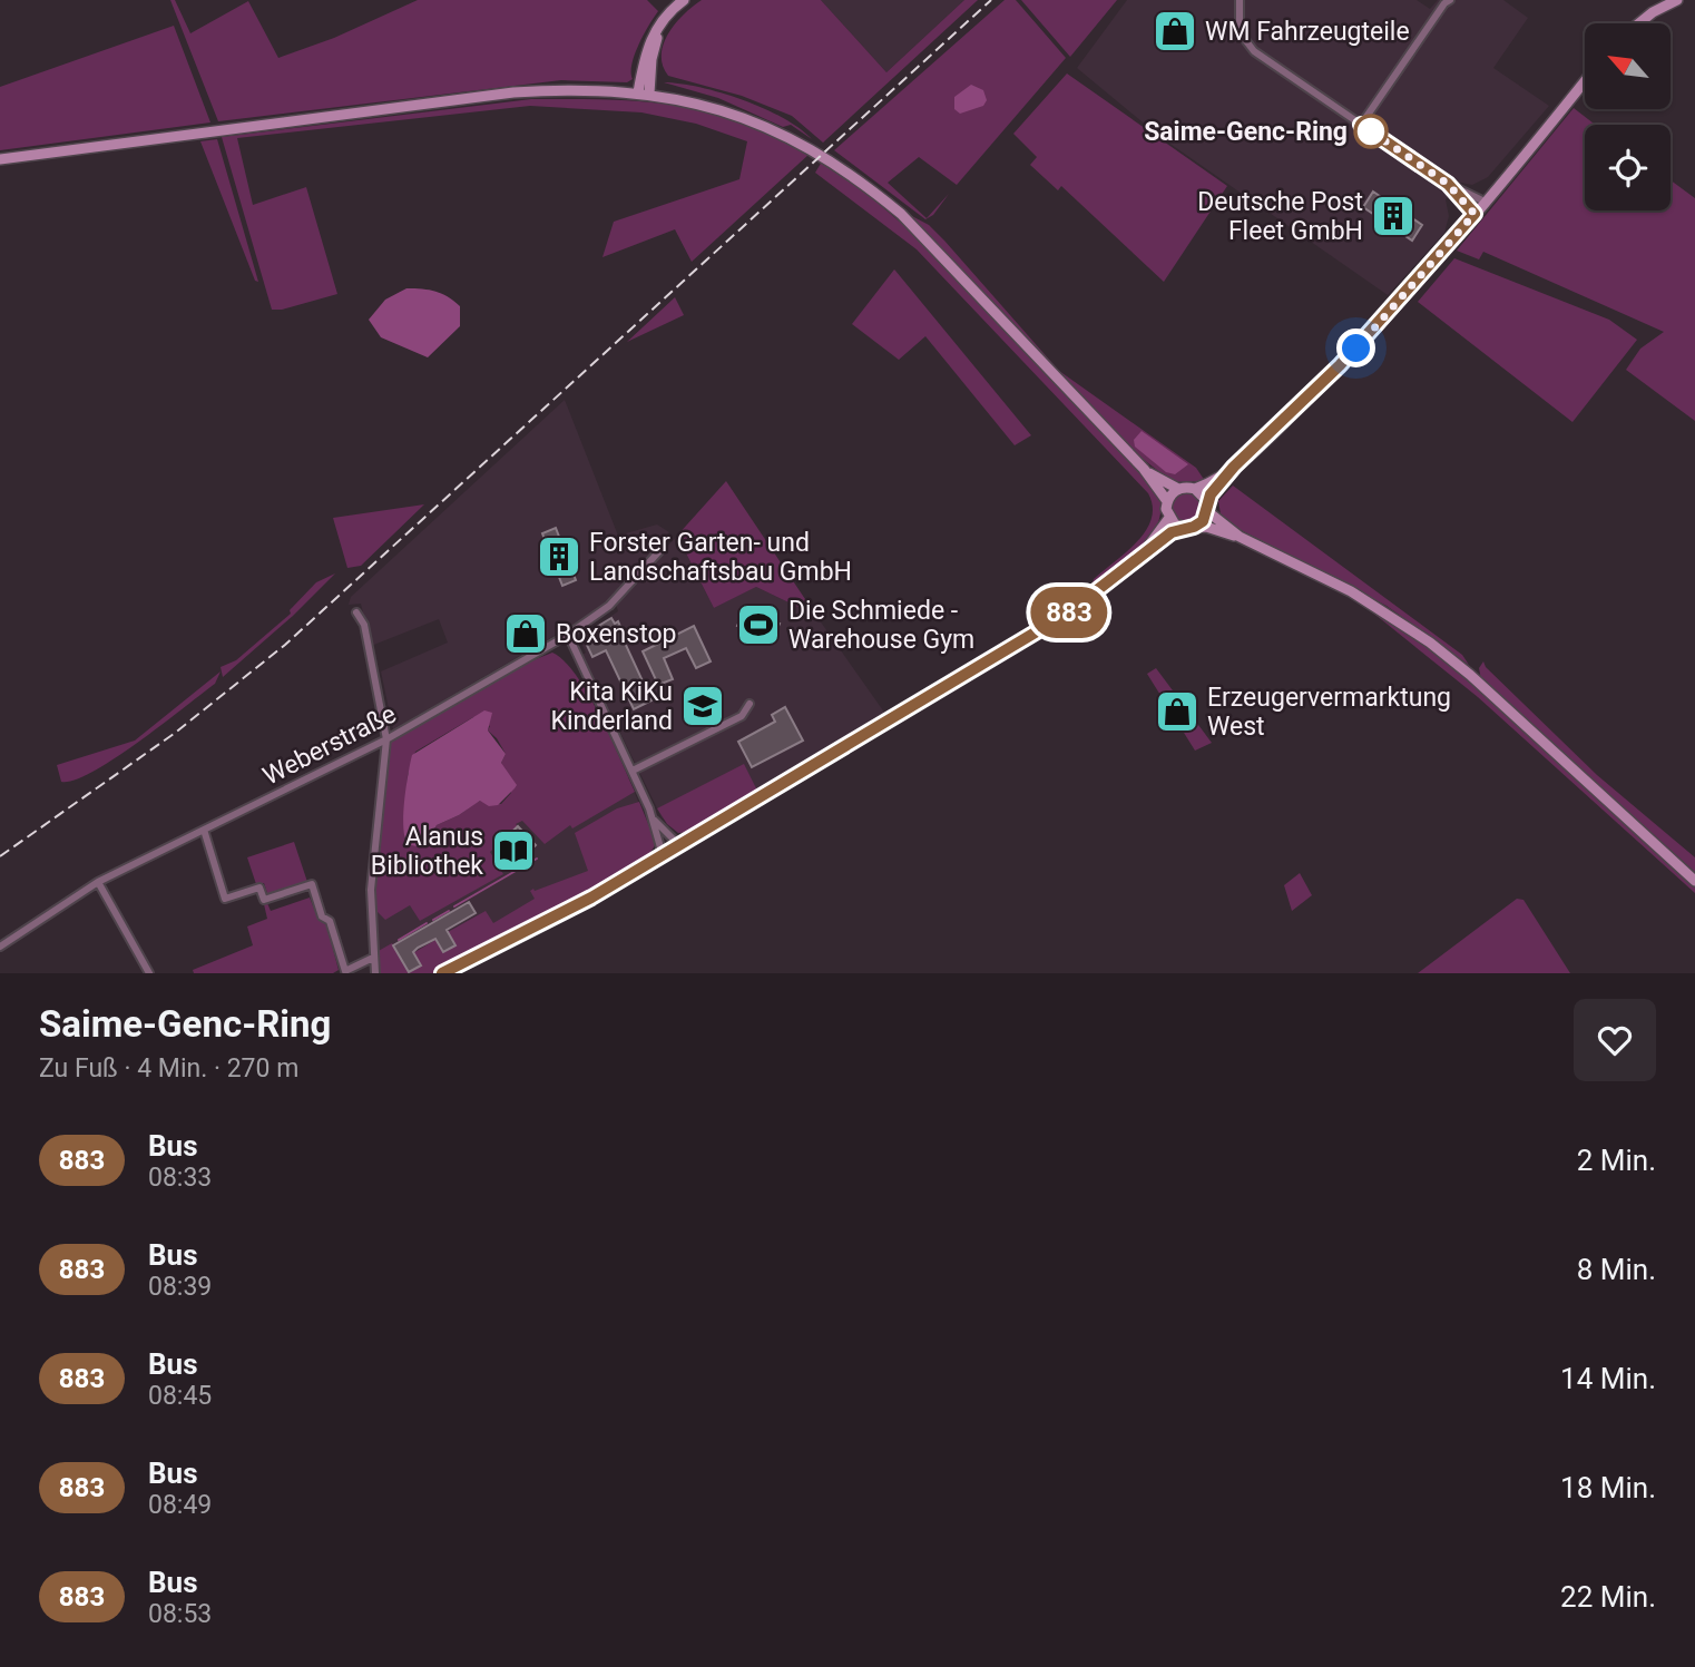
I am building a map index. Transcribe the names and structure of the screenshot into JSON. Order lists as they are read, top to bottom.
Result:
{
  "streets": {
    "street": ["Weberstraße"]
  },
  "places": {
    "shop": ["WM Fahrzeugteile", "Boxenstop", "Erzeugervermarktung West"],
    "other": ["Saime-Genc-Ring"],
    "building": ["Deutsche Post Fleet GmbH", "Forster Garten- und Landschaftsbau GmbH"],
    "sports": ["Die Schmiede - Warehouse Gym"],
    "school or university": ["Kita KiKu Kinderland"],
    "library": ["Alanus Bibliothek"]
  },
  "lines": ["bus line 883"],
  "north": "top left",
  "page": {
    "on_map": "883",
    "heading": ["Saime-Genc-Ring", "Zu Fuß · 4 Min. · 270 m"],
    "list": [
      {
        "mark": "883",
        "name": "Bus",
        "note": "08:33",
        "value": "2 Min."
      },
      {
        "mark": "883",
        "name": "Bus",
        "note": "08:39",
        "value": "8 Min."
      },
      {
        "mark": "883",
        "name": "Bus",
        "note": "08:45",
        "value": "14 Min."
      },
      {
        "mark": "883",
        "name": "Bus",
        "note": "08:49",
        "value": "18 Min."
      },
      {
        "mark": "883",
        "name": "Bus",
        "note": "08:53",
        "value": "22 Min."
      }
    ]
  }
}
